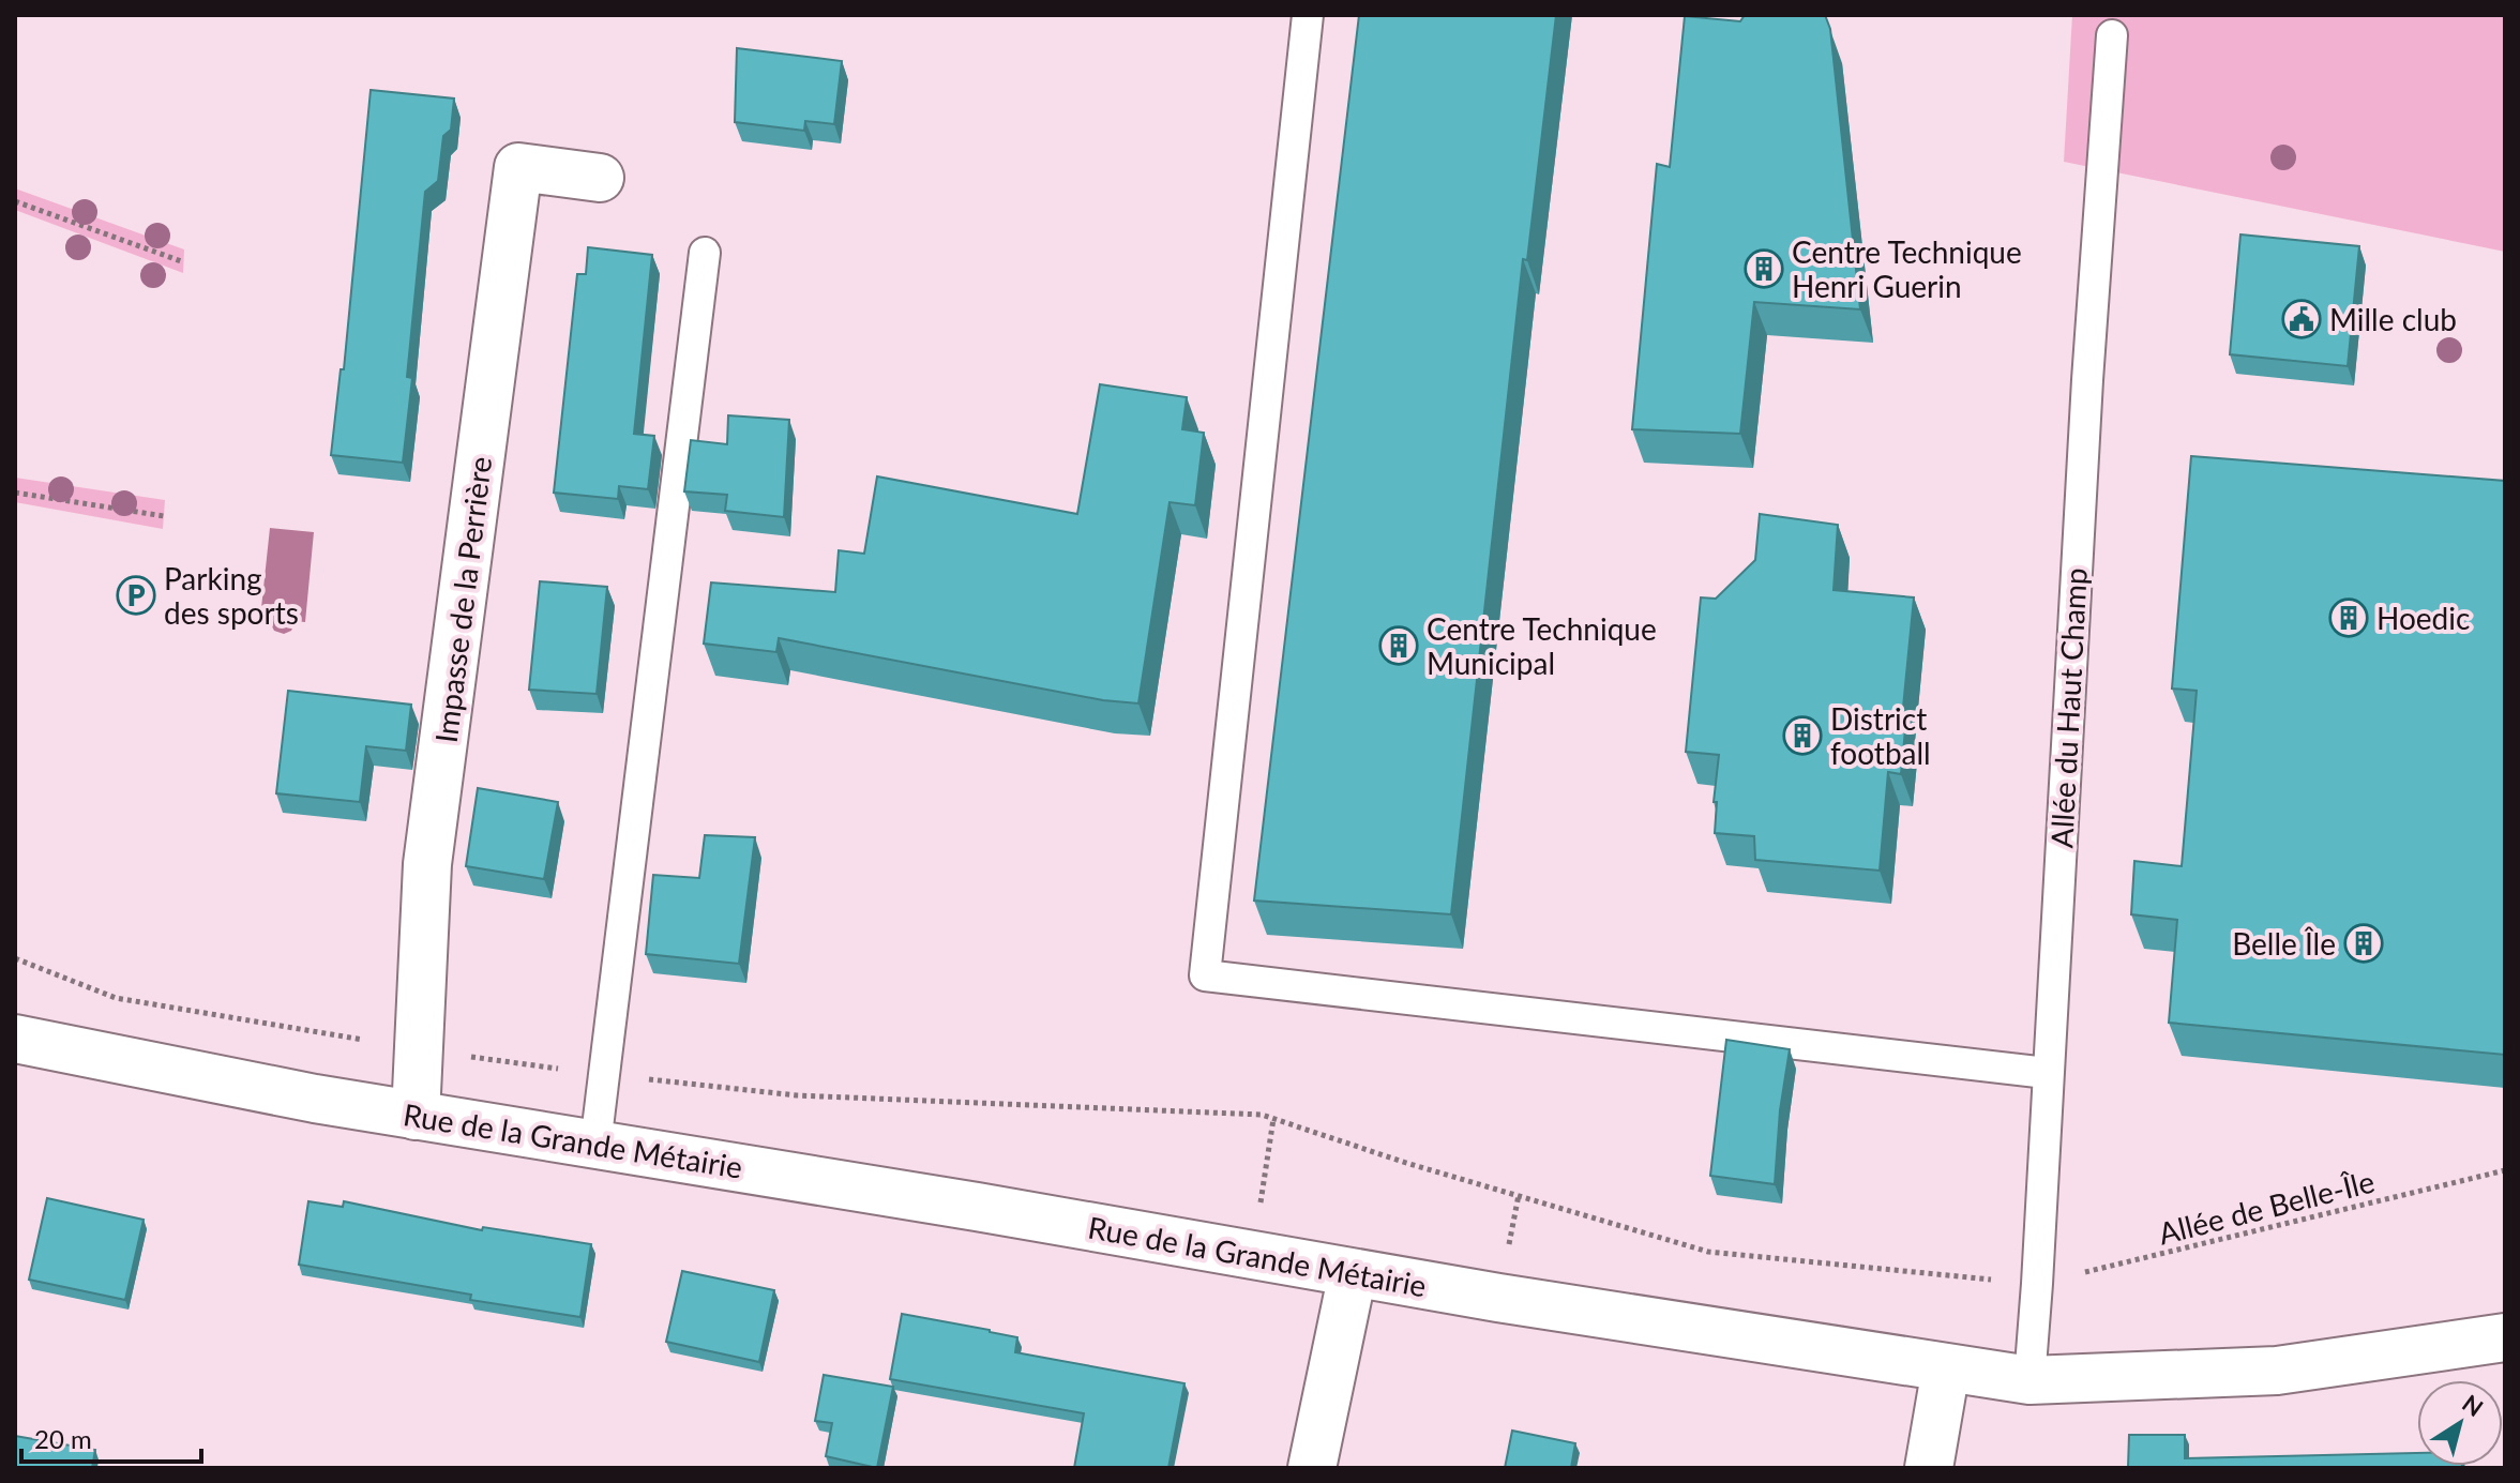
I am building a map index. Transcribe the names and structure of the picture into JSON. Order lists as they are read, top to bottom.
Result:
{
  "streets": {
    "main road": ["Impasse de la Perrière", "Rue de la Grande Métairie"],
    "lane": ["Allée du Haut Champ"],
    "path": ["Allée de Belle-Île"]
  },
  "crossings": [
    ["Impasse de la Perrière", "Rue de la Grande Métairie"],
    ["Impasse de la Perrière", "Allée de Belle-Île"],
    ["Allée du Haut Champ", "Rue de la Grande Métairie"],
    ["Allée du Haut Champ", "Allée de Belle-Île"]
  ],
  "places": {
    "building": [
      "Centre Technique Henri Guerin",
      "Hoedic",
      "Centre Technique Municipal",
      "District football",
      "Belle Île"
    ],
    "public building": ["Mille club"],
    "parking": ["Parking des sports"]
  },
  "scale_bar": "20 m",
  "north": "top right"
}
